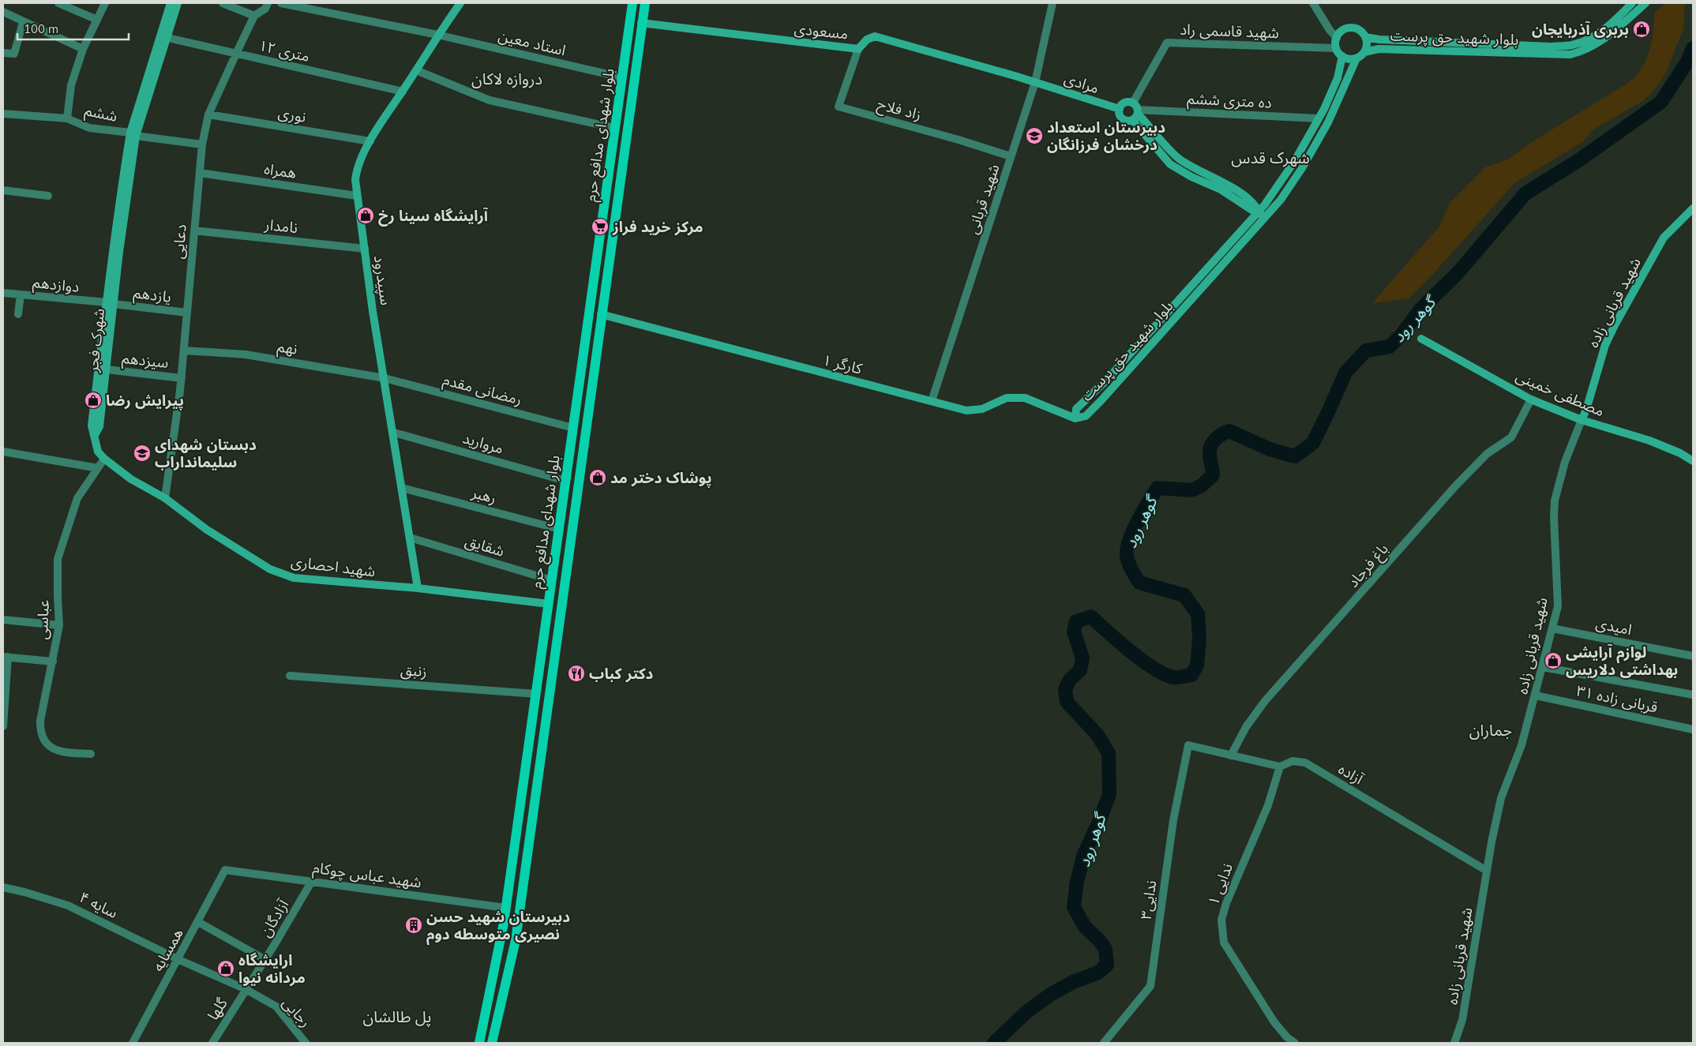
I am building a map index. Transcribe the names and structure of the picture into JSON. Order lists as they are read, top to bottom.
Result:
{
  "streets": {
    "main road": ["بلوار شهدای مدافع حرم"],
    "street": [
      "مسعودی",
      "شهید قاسمی راد",
      "بلوار شهید حق پرست",
      "استاد معین",
      "۱۲ متری",
      "مرادی",
      "ده متری ششم",
      "زاد فلاح",
      "ششم",
      "نوری",
      "همراه",
      "شهید قربانی",
      "نامدار",
      "دعایی",
      "سپیدرود",
      "دوازدهم",
      "یازدهم",
      "شهید قربانی زاده",
      "شهرک فجر",
      "نهم",
      "سیزدهم",
      "کارگر ۱",
      "رمضانی مقدم",
      "مصطفی خمینی",
      "مروارید",
      "رهبر",
      "شقایق",
      "باغ فرجاد",
      "شهید احصاری",
      "عباسی",
      "امیدی",
      "زنبق",
      "قربانی زاده ۳۱",
      "آزاده",
      "شهید عباس چوکام",
      "ندایی ۱",
      "ندایی۳",
      "سایه ۴",
      "آزادگان",
      "همسایه",
      "گلها",
      "رجایی"
    ]
  },
  "crossings": [
    ["مسعودی", "مرادی"],
    ["مسعودی", "زاد فلاح"],
    ["مسعودی", "بلوار شهدای مدافع حرم"],
    ["مسعودی", "شهید قربانی"],
    ["شهید قاسمی راد", "بلوار شهید حق پرست"],
    ["شهید قاسمی راد", "ده متری ششم"],
    ["بلوار شهید حق پرست", "ده متری ششم"],
    ["بلوار شهید حق پرست", "کارگر ۱"],
    ["استاد معین", "بلوار شهدای مدافع حرم"],
    ["استاد معین", "سپیدرود"],
    ["۱۲ متری", "دعایی"],
    ["۱۲ متری", "سپیدرود"],
    ["۱۲ متری", "شهرک فجر"],
    ["مرادی", "شهید قربانی"],
    ["زاد فلاح", "شهید قربانی"],
    ["ششم", "دعایی"],
    ["ششم", "شهرک فجر"],
    ["نوری", "دعایی"],
    ["نوری", "سپیدرود"],
    ["بلوار شهدای مدافع حرم", "کارگر ۱"],
    ["بلوار شهدای مدافع حرم", "رمضانی مقدم"],
    ["بلوار شهدای مدافع حرم", "مروارید"],
    ["بلوار شهدای مدافع حرم", "رهبر"],
    ["بلوار شهدای مدافع حرم", "شقایق"],
    ["بلوار شهدای مدافع حرم", "شهید احصاری"],
    ["بلوار شهدای مدافع حرم", "زنبق"],
    ["بلوار شهدای مدافع حرم", "شهید عباس چوکام"],
    ["همراه", "دعایی"],
    ["همراه", "سپیدرود"],
    ["شهید قربانی", "کارگر ۱"],
    ["نامدار", "دعایی"],
    ["نامدار", "سپیدرود"],
    ["دعایی", "یازدهم"],
    ["دعایی", "نهم"],
    ["دعایی", "سیزدهم"],
    ["دعایی", "شهید احصاری"],
    ["سپیدرود", "نهم"],
    ["سپیدرود", "رمضانی مقدم"],
    ["سپیدرود", "مروارید"],
    ["سپیدرود", "رهبر"],
    ["سپیدرود", "شقایق"],
    ["سپیدرود", "شهید احصاری"],
    ["دوازدهم", "یازدهم"],
    ["دوازدهم", "شهرک فجر"],
    ["یازدهم", "شهرک فجر"],
    ["شهید قربانی زاده", "مصطفی خمینی"],
    ["شهید قربانی زاده", "امیدی"],
    ["شهید قربانی زاده", "قربانی زاده ۳۱"],
    ["شهید قربانی زاده", "آزاده"],
    ["شهرک فجر", "سیزدهم"],
    ["شهرک فجر", "شهید احصاری"],
    ["نهم", "رمضانی مقدم"],
    ["مصطفی خمینی", "باغ فرجاد"],
    ["باغ فرجاد", "آزاده"],
    ["شهید احصاری", "عباسی"],
    ["آزاده", "ندایی ۱"],
    ["آزاده", "ندایی۳"],
    ["شهید عباس چوکام", "آزادگان"],
    ["شهید عباس چوکام", "همسایه"],
    ["سایه ۴", "آزادگان"],
    ["سایه ۴", "همسایه"],
    ["سایه ۴", "گلها"],
    ["سایه ۴", "رجایی"],
    ["آزادگان", "گلها"],
    ["آزادگان", "رجایی"],
    ["گلها", "رجایی"]
  ],
  "districts": [
    "دروازه لاکان",
    "شهرک قدس",
    "جماران",
    "پل طالشان"
  ],
  "water": ["گوهر رود"],
  "places": {
    "shop": [
      "بربری آذربایجان",
      "آرایشگاه سینا رخ",
      "پیرایش رضا",
      "پوشاک دختر مد",
      "لوازم آرایشی بهداشتی دلاریس",
      "ارایشگاه مردانه نیوا"
    ],
    "school or university": ["دبیرستان استعداد درخشان فرزانگان", "دبستان شهدای سلیمانداراب"],
    "supermarket": ["مرکز خرید فراز"],
    "restaurant": ["دکتر کباب"],
    "building": ["دبیرستان شهید حسن نصیری متوسطه دوم"]
  },
  "scale_bar": "100 m"
}
